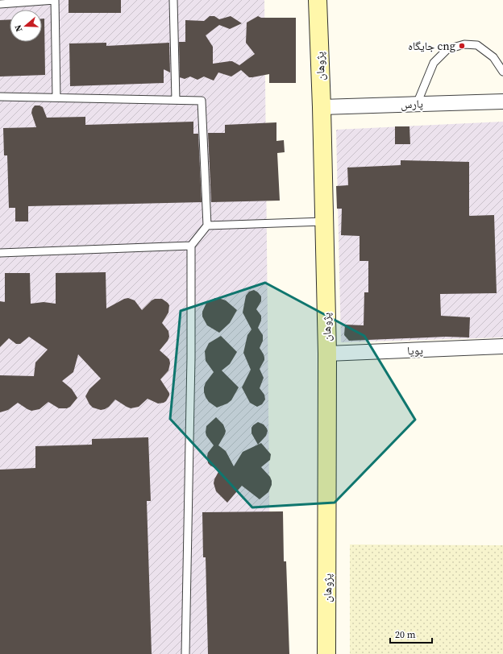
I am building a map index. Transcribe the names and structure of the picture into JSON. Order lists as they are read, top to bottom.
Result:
{
  "streets": {
    "main road": ["پژوهان"],
    "street": ["پارس", "پویا"]
  },
  "crossings": [
    ["پژوهان", "پارس"],
    ["پژوهان", "پویا"]
  ],
  "places": ["جایگاه cng"],
  "scale_bar": "20 m",
  "north": "left"
}
